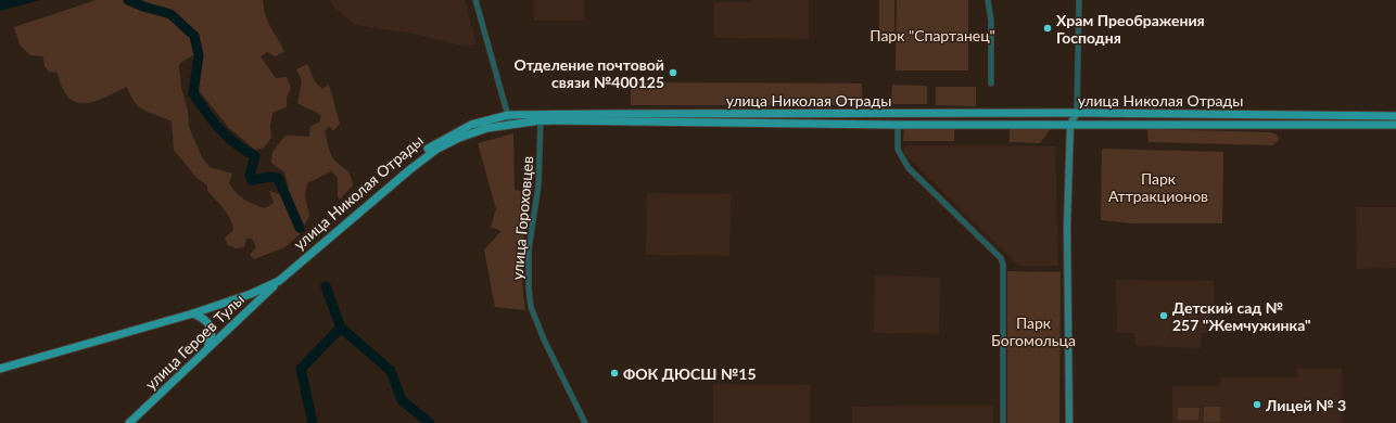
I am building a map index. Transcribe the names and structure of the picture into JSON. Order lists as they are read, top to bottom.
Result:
{
  "streets": {
    "main road": ["улица Николая Отрады", "улица Героев Тулы"],
    "street": ["улица Гороховцев"]
  },
  "crossings": [
    ["улица Николая Отрады", "улица Гороховцев"],
    ["улица Николая Отрады", "улица Героев Тулы"]
  ],
  "parks": ["Парк \"Спартанец\"", "Парк Аттракционов", "Парк Богомольца"],
  "places": [
    "Храм Преображения Господня",
    "Отделение почтовой связи №400125",
    "Детский сад № 257 \"Жемчужинка\"",
    "ФОК ДЮСШ №15",
    "Лицей № 3"
  ]
}
